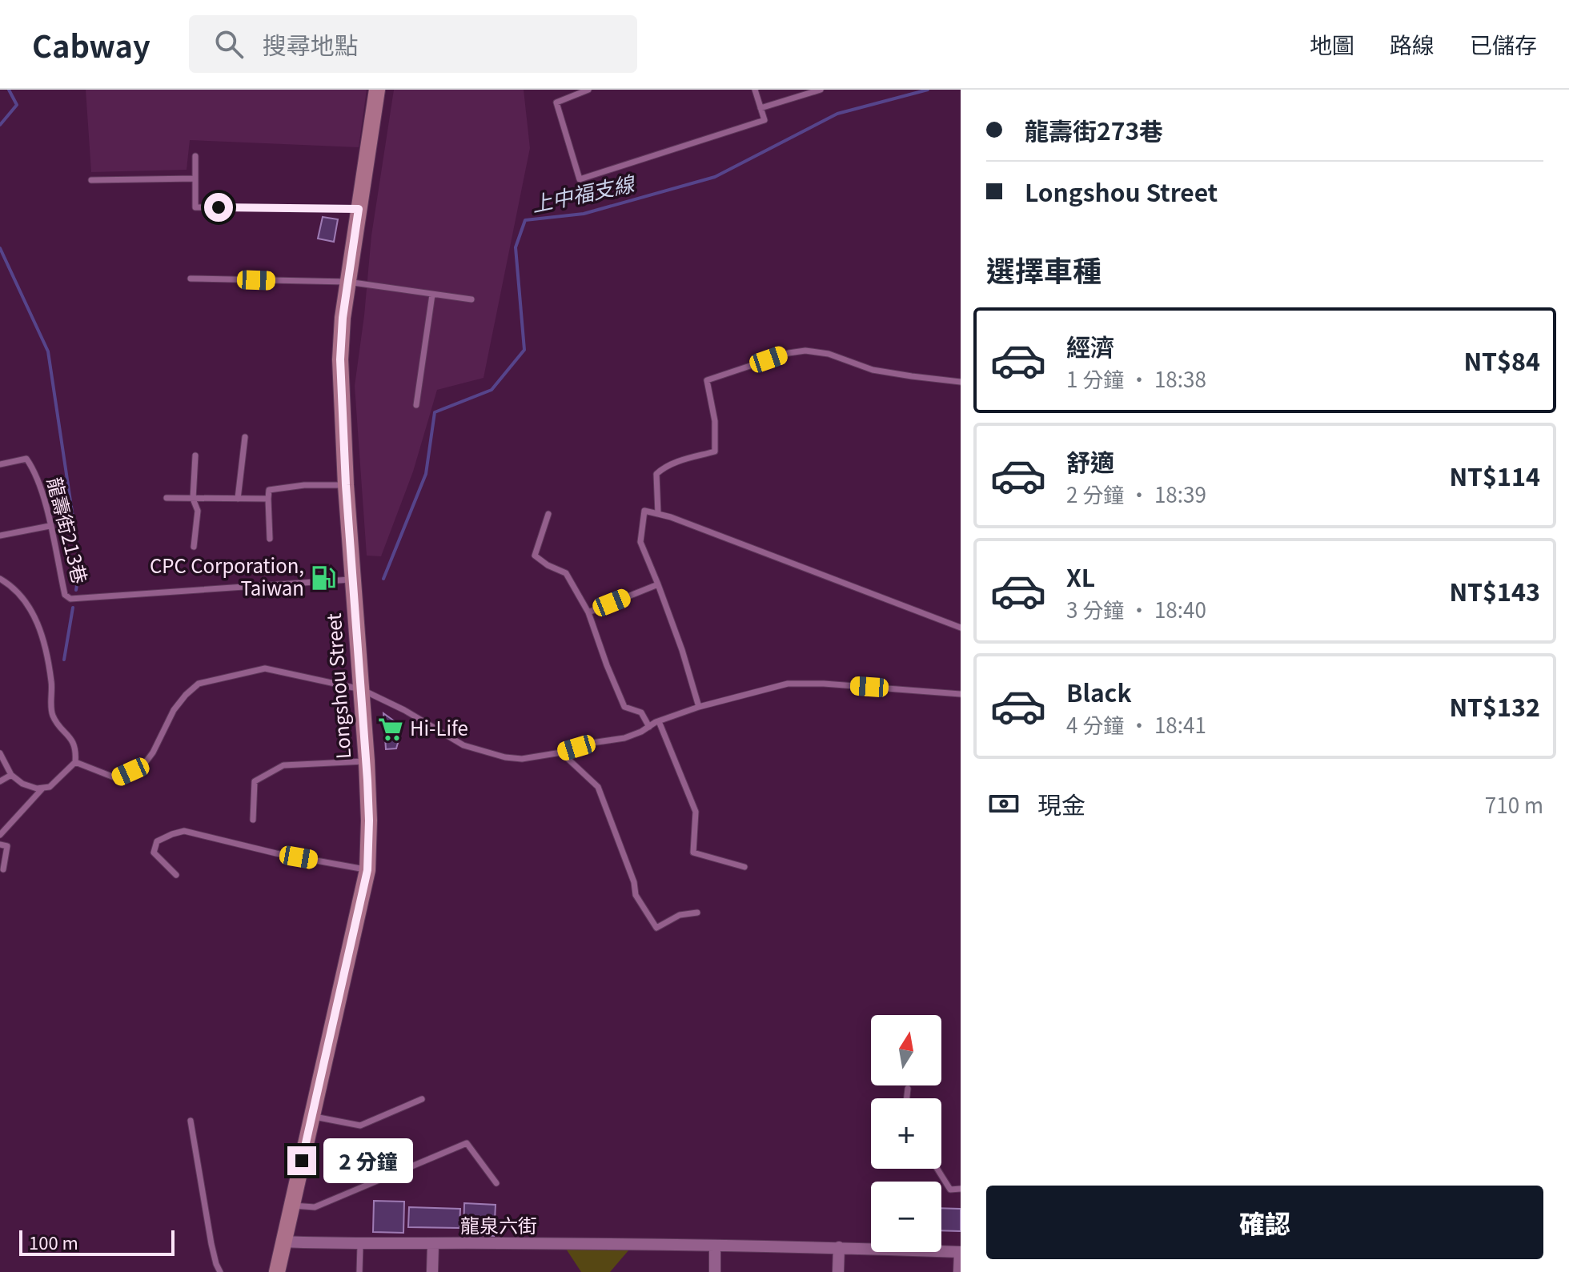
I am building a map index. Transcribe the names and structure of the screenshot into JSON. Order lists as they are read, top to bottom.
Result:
{
  "streets": {
    "street": ["Longshou Street", "龍泉六街"],
    "lane": ["龍壽街213巷"]
  },
  "crossings": [
    ["龍壽街213巷", "Longshou Street"],
    ["Longshou Street", "龍泉六街"]
  ],
  "water": ["上中福支線"],
  "places": {
    "fuel station": ["CPC Corporation, Taiwan"],
    "supermarket": ["Hi-Life"]
  },
  "scale_bar": "100 m",
  "north": "top",
  "page": {
    "header": "Cabway",
    "search": "搜尋地點",
    "nav": ["地圖", "路線", "已儲存"],
    "banner": ["龍壽街273巷", "Longshou Street"],
    "heading": "選擇車種",
    "list": [
      {
        "name": "經濟",
        "note": "1 分鐘 · 18:38",
        "value": "NT$84"
      },
      {
        "name": "舒適",
        "note": "2 分鐘 · 18:39",
        "value": "NT$114"
      },
      {
        "name": "XL",
        "note": "3 分鐘 · 18:40",
        "value": "NT$143"
      },
      {
        "name": "Black",
        "note": "4 分鐘 · 18:41",
        "value": "NT$132"
      }
    ],
    "pay": ["現金", "710 m"],
    "map_buttons": ["+", "−"],
    "bubble": "2 分鐘",
    "buttons": "確認",
    "scale": "100 m"
  }
}
